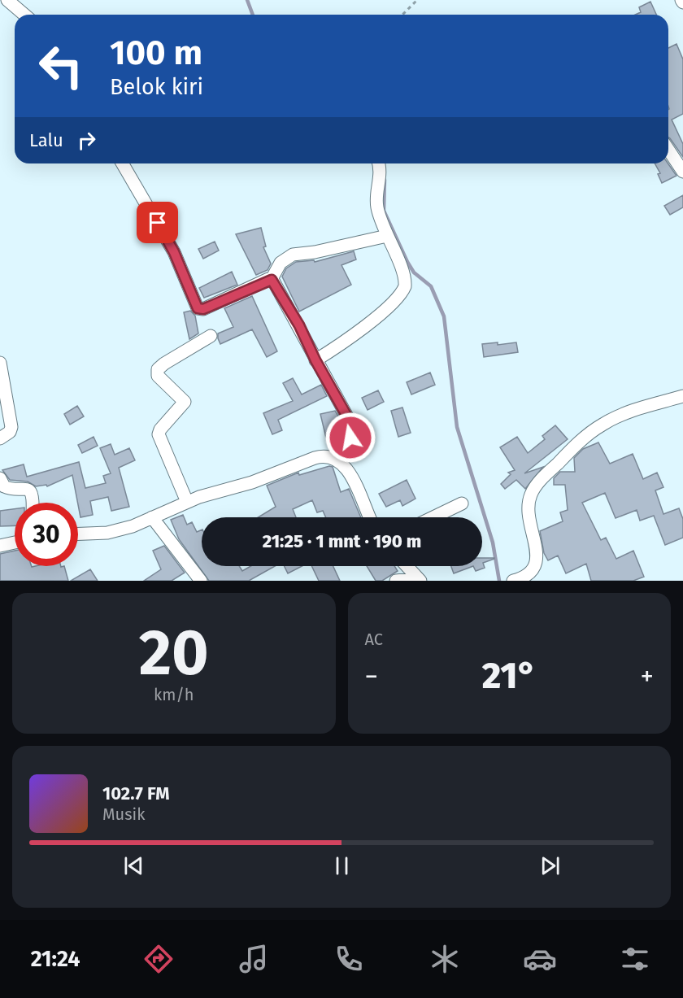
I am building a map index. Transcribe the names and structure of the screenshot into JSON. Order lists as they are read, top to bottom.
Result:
{
  "page": {
    "turn": ["100 m", "Belok kiri"],
    "then": "Lalu",
    "limit": "30",
    "trip": "21:25 · 1 mnt · 190 m",
    "tile": [
      ["20", "km/h"],
      "AC"
    ],
    "heat": ["−", "21°", "+"],
    "song": ["102.7 FM", "Musik"],
    "tabs": "21:24"
  }
}
